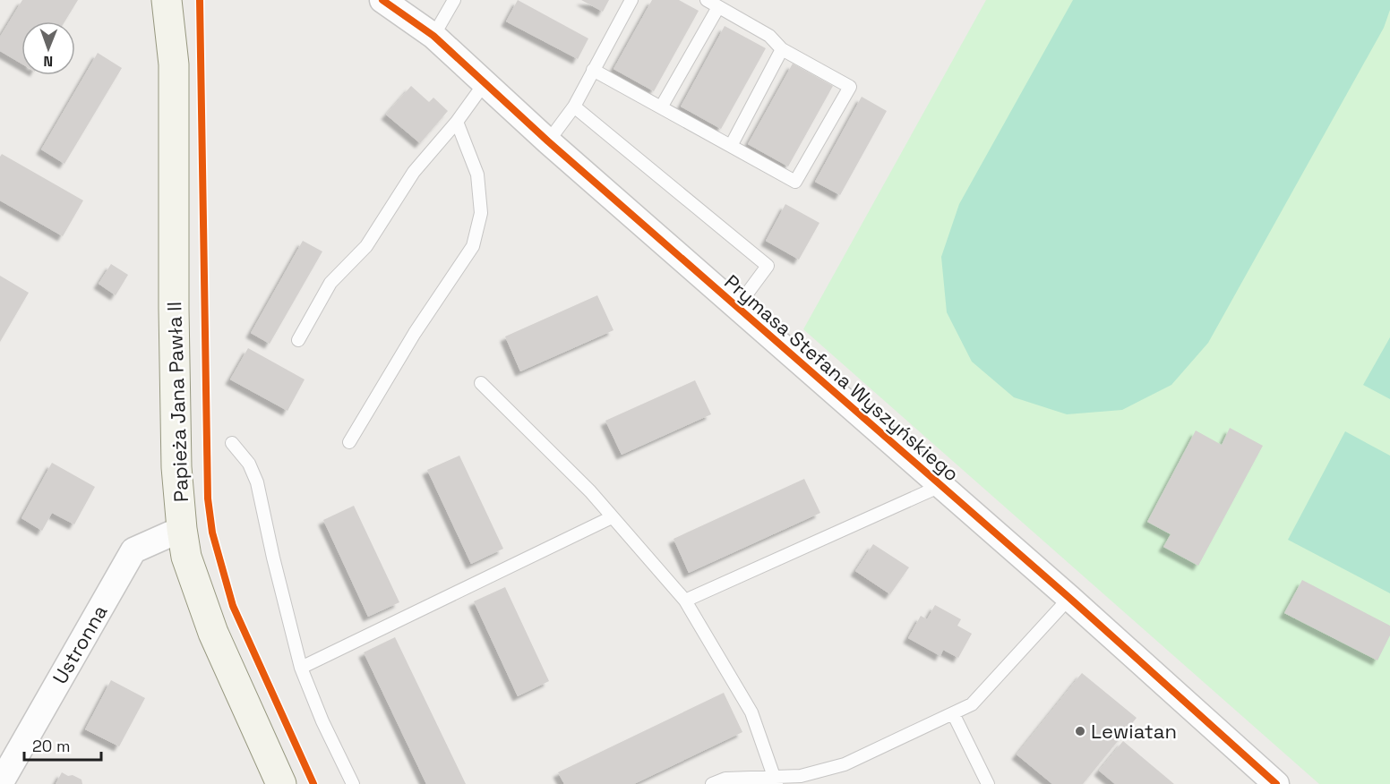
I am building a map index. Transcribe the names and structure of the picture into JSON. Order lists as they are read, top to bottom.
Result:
{
  "streets": {
    "street": ["Prymasa Stefana Wyszyńskiego", "Papieża Jana Pawła II", "Ustronna"]
  },
  "crossings": [
    ["Papieża Jana Pawła II", "Ustronna"]
  ],
  "places": ["Lewiatan"],
  "scale_bar": "20 m",
  "north": "bottom"
}
